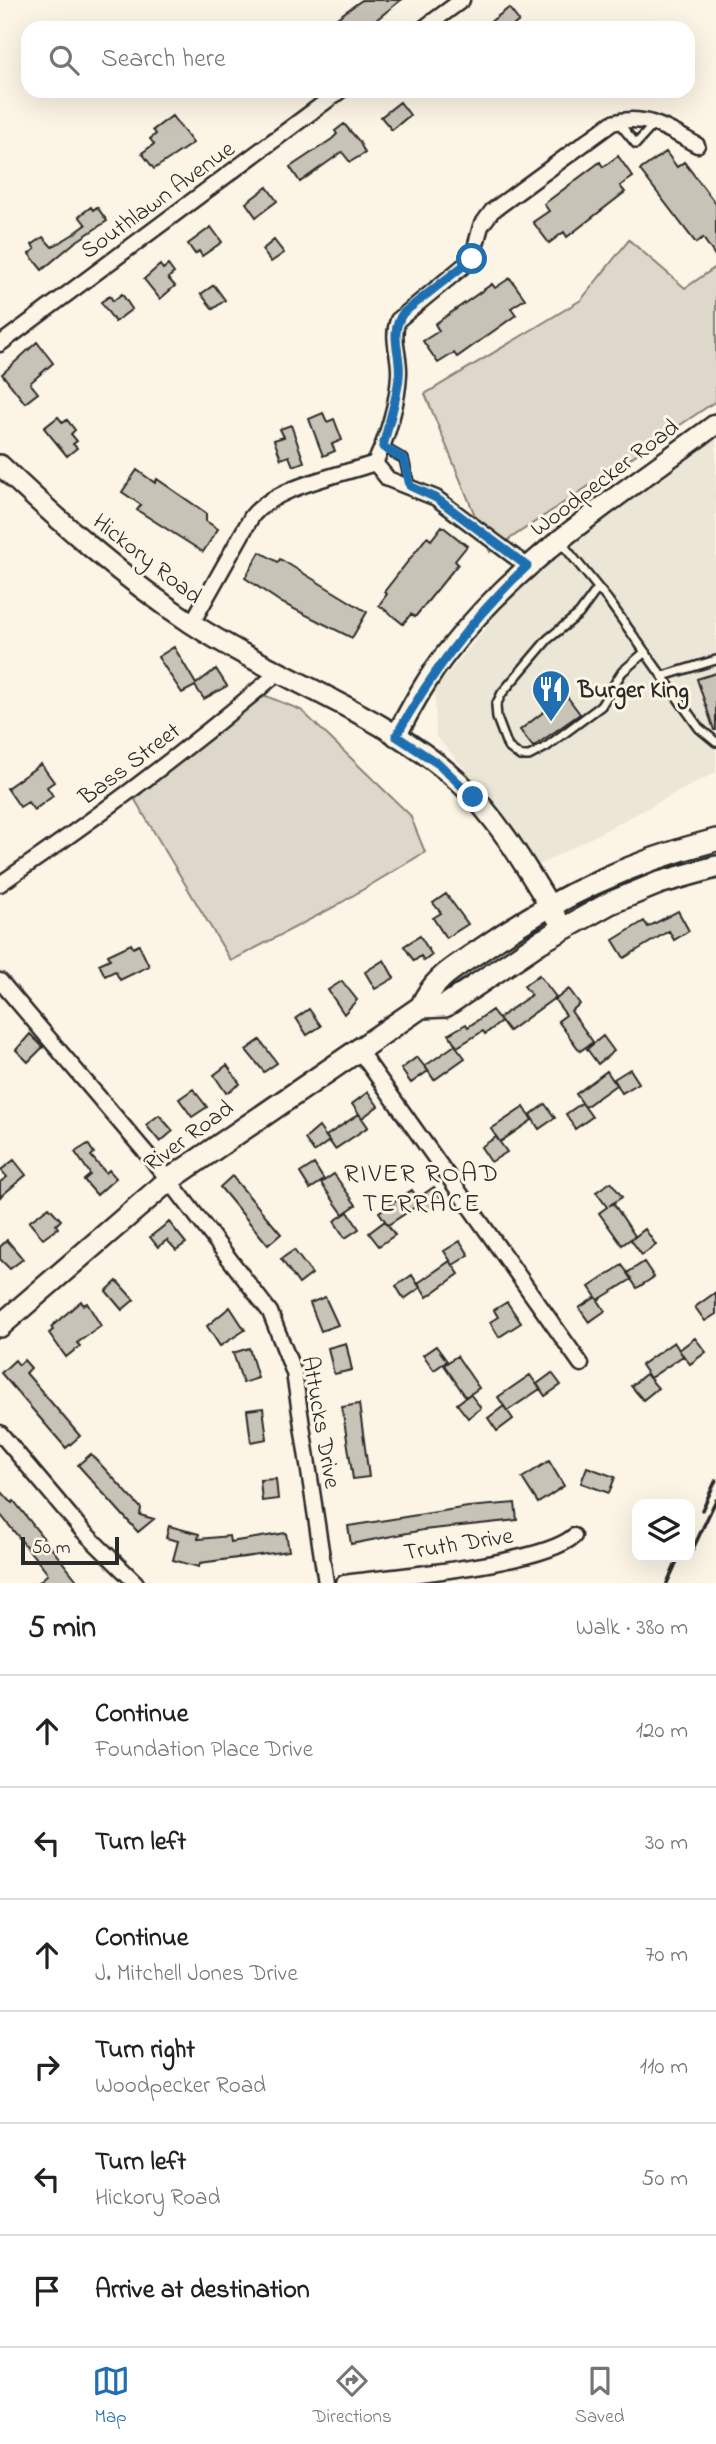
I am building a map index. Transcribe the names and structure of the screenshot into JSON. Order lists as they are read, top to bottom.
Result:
{
  "streets": {
    "main road": ["Woodpecker Road", "Hickory Road", "River Road"],
    "street": [
      "Southlawn Avenue",
      "Bass Street",
      "Attucks Drive",
      "Truth Drive"
    ]
  },
  "crossings": [
    ["Woodpecker Road", "Hickory Road"],
    ["Hickory Road", "Bass Street"],
    ["River Road", "Attucks Drive"]
  ],
  "districts": ["RIVER ROAD TERRACE"],
  "places": {
    "restaurant": ["Burger King"]
  },
  "scale_bar": "50 m",
  "page": {
    "search": "Search here",
    "scale": "50 m",
    "heading": ["5 min", "Walk · 380 m"],
    "list": [
      ["Continue", "Foundation Place Drive", "120 m"],
      ["Turn left", "30 m"],
      ["Continue", "J. Mitchell Jones Drive", "70 m"],
      ["Turn right", "Woodpecker Road", "110 m"],
      ["Turn left", "Hickory Road", "50 m"],
      "Arrive at destination"
    ],
    "nav": ["Map", "Directions", "Saved"]
  }
}
